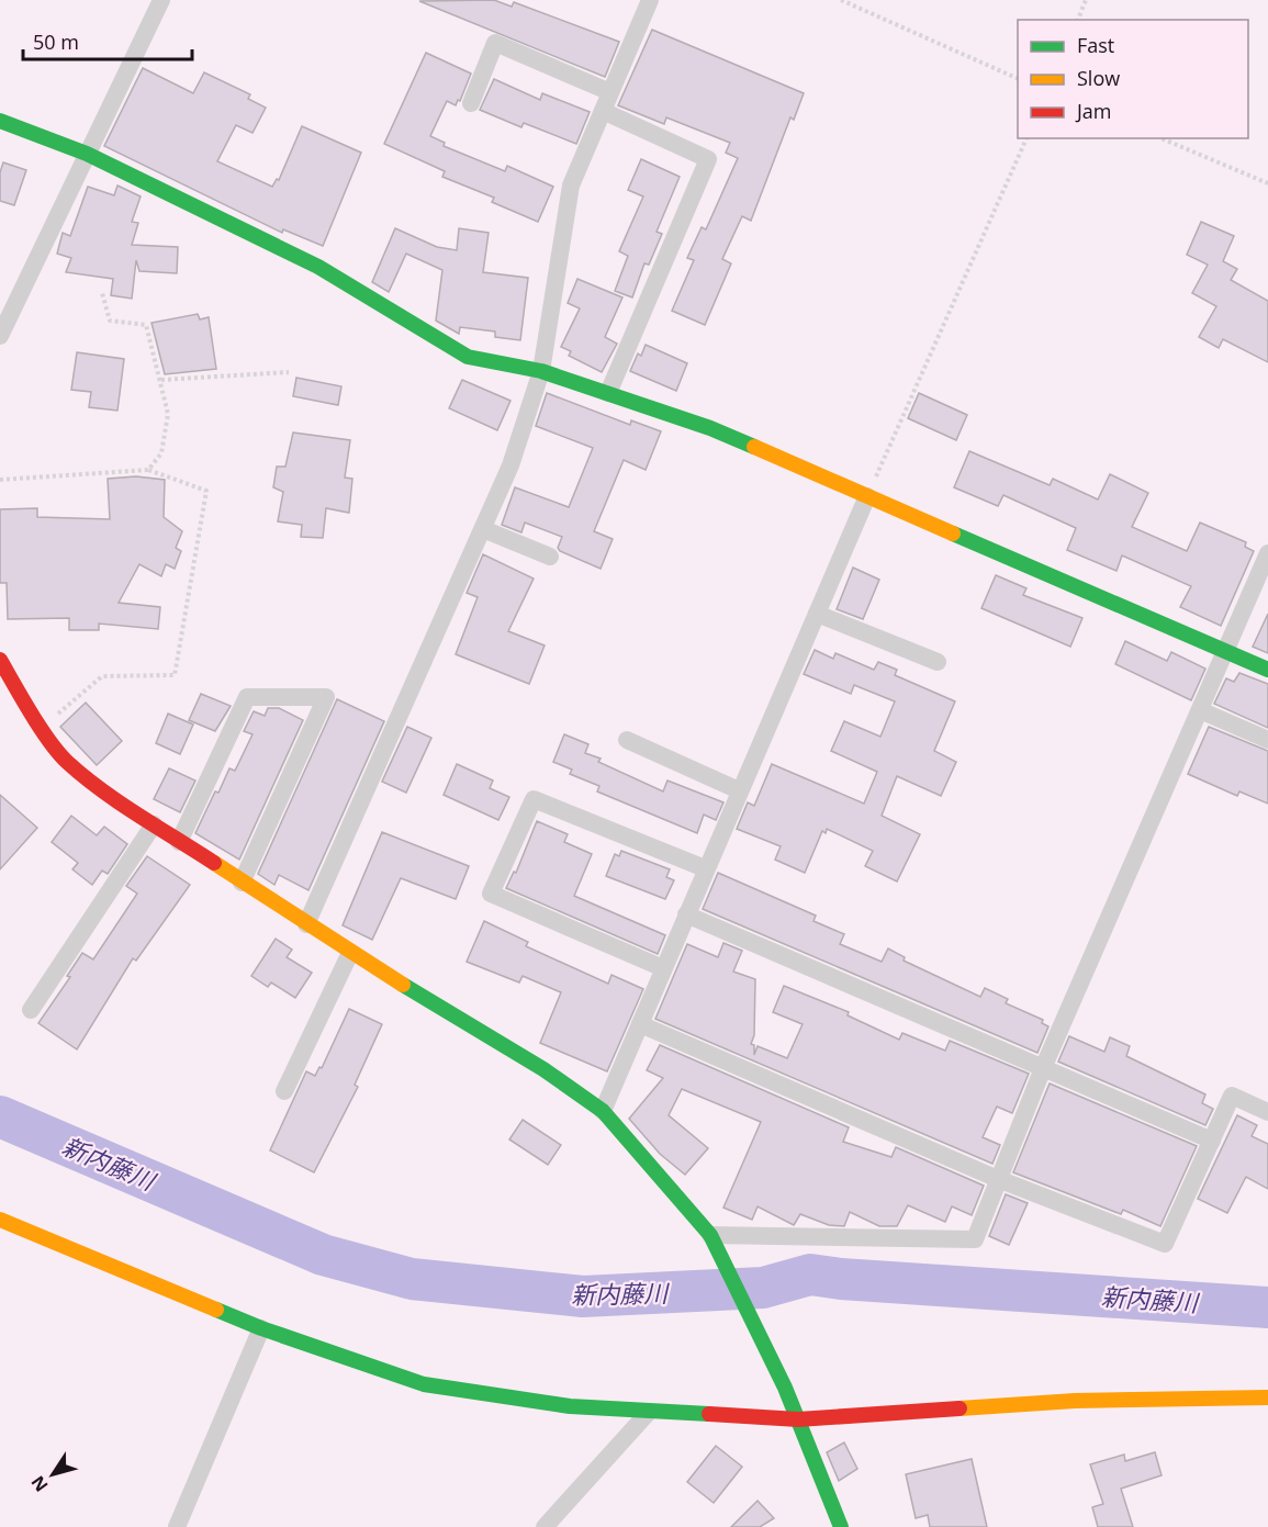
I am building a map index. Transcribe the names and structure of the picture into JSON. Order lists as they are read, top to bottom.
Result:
{
  "water": ["新内藤川"],
  "legend": ["Fast", "Slow", "Jam"],
  "scale_bar": "50 m",
  "north": "bottom left"
}
